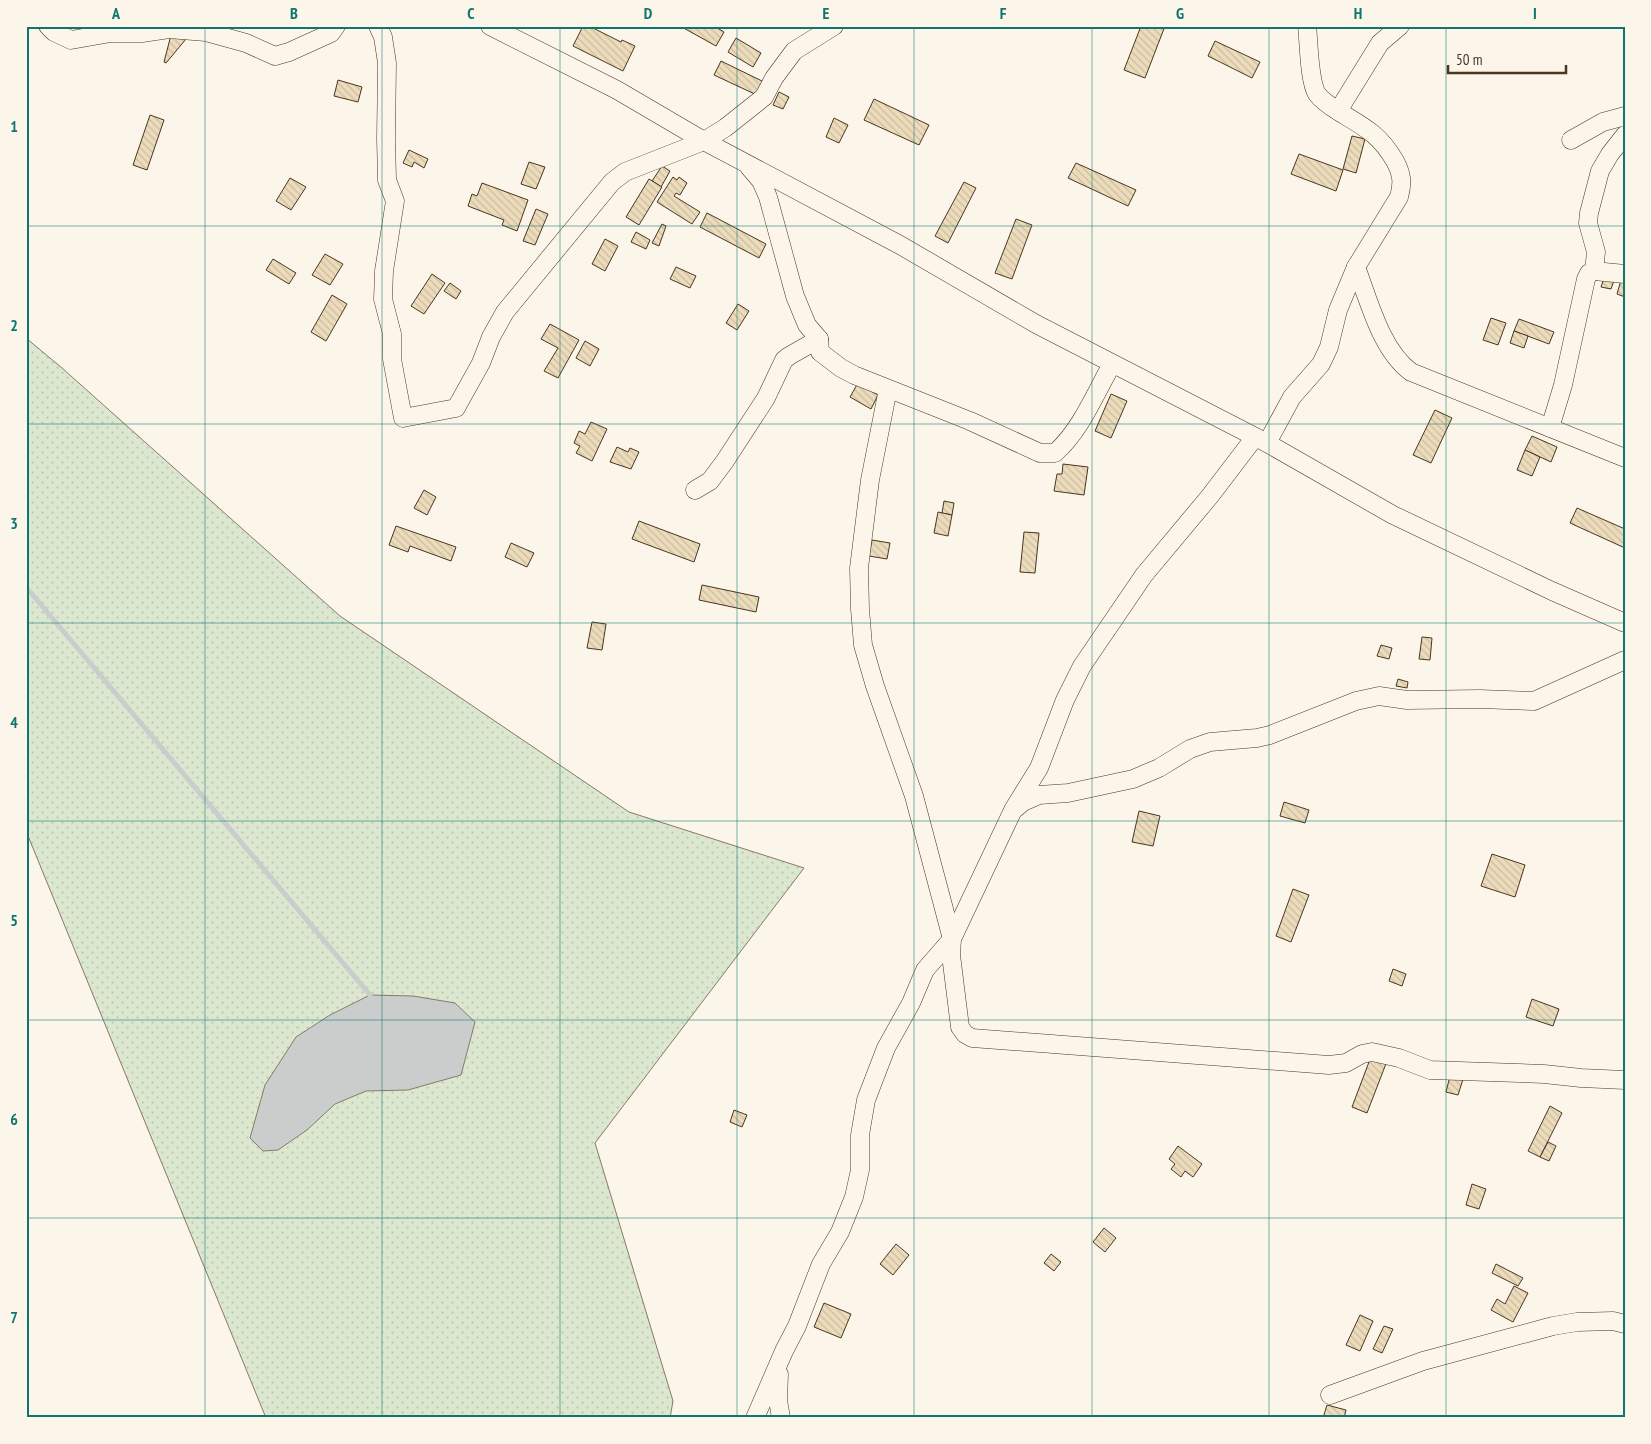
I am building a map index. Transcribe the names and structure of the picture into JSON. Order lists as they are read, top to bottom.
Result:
{
  "scale_bar": "50 m",
  "grid": {
    "columns": [
      "A",
      "B",
      "C",
      "D",
      "E",
      "F",
      "G",
      "H",
      "I"
    ],
    "rows": [
      "1",
      "2",
      "3",
      "4",
      "5",
      "6",
      "7"
    ]
  }
}
